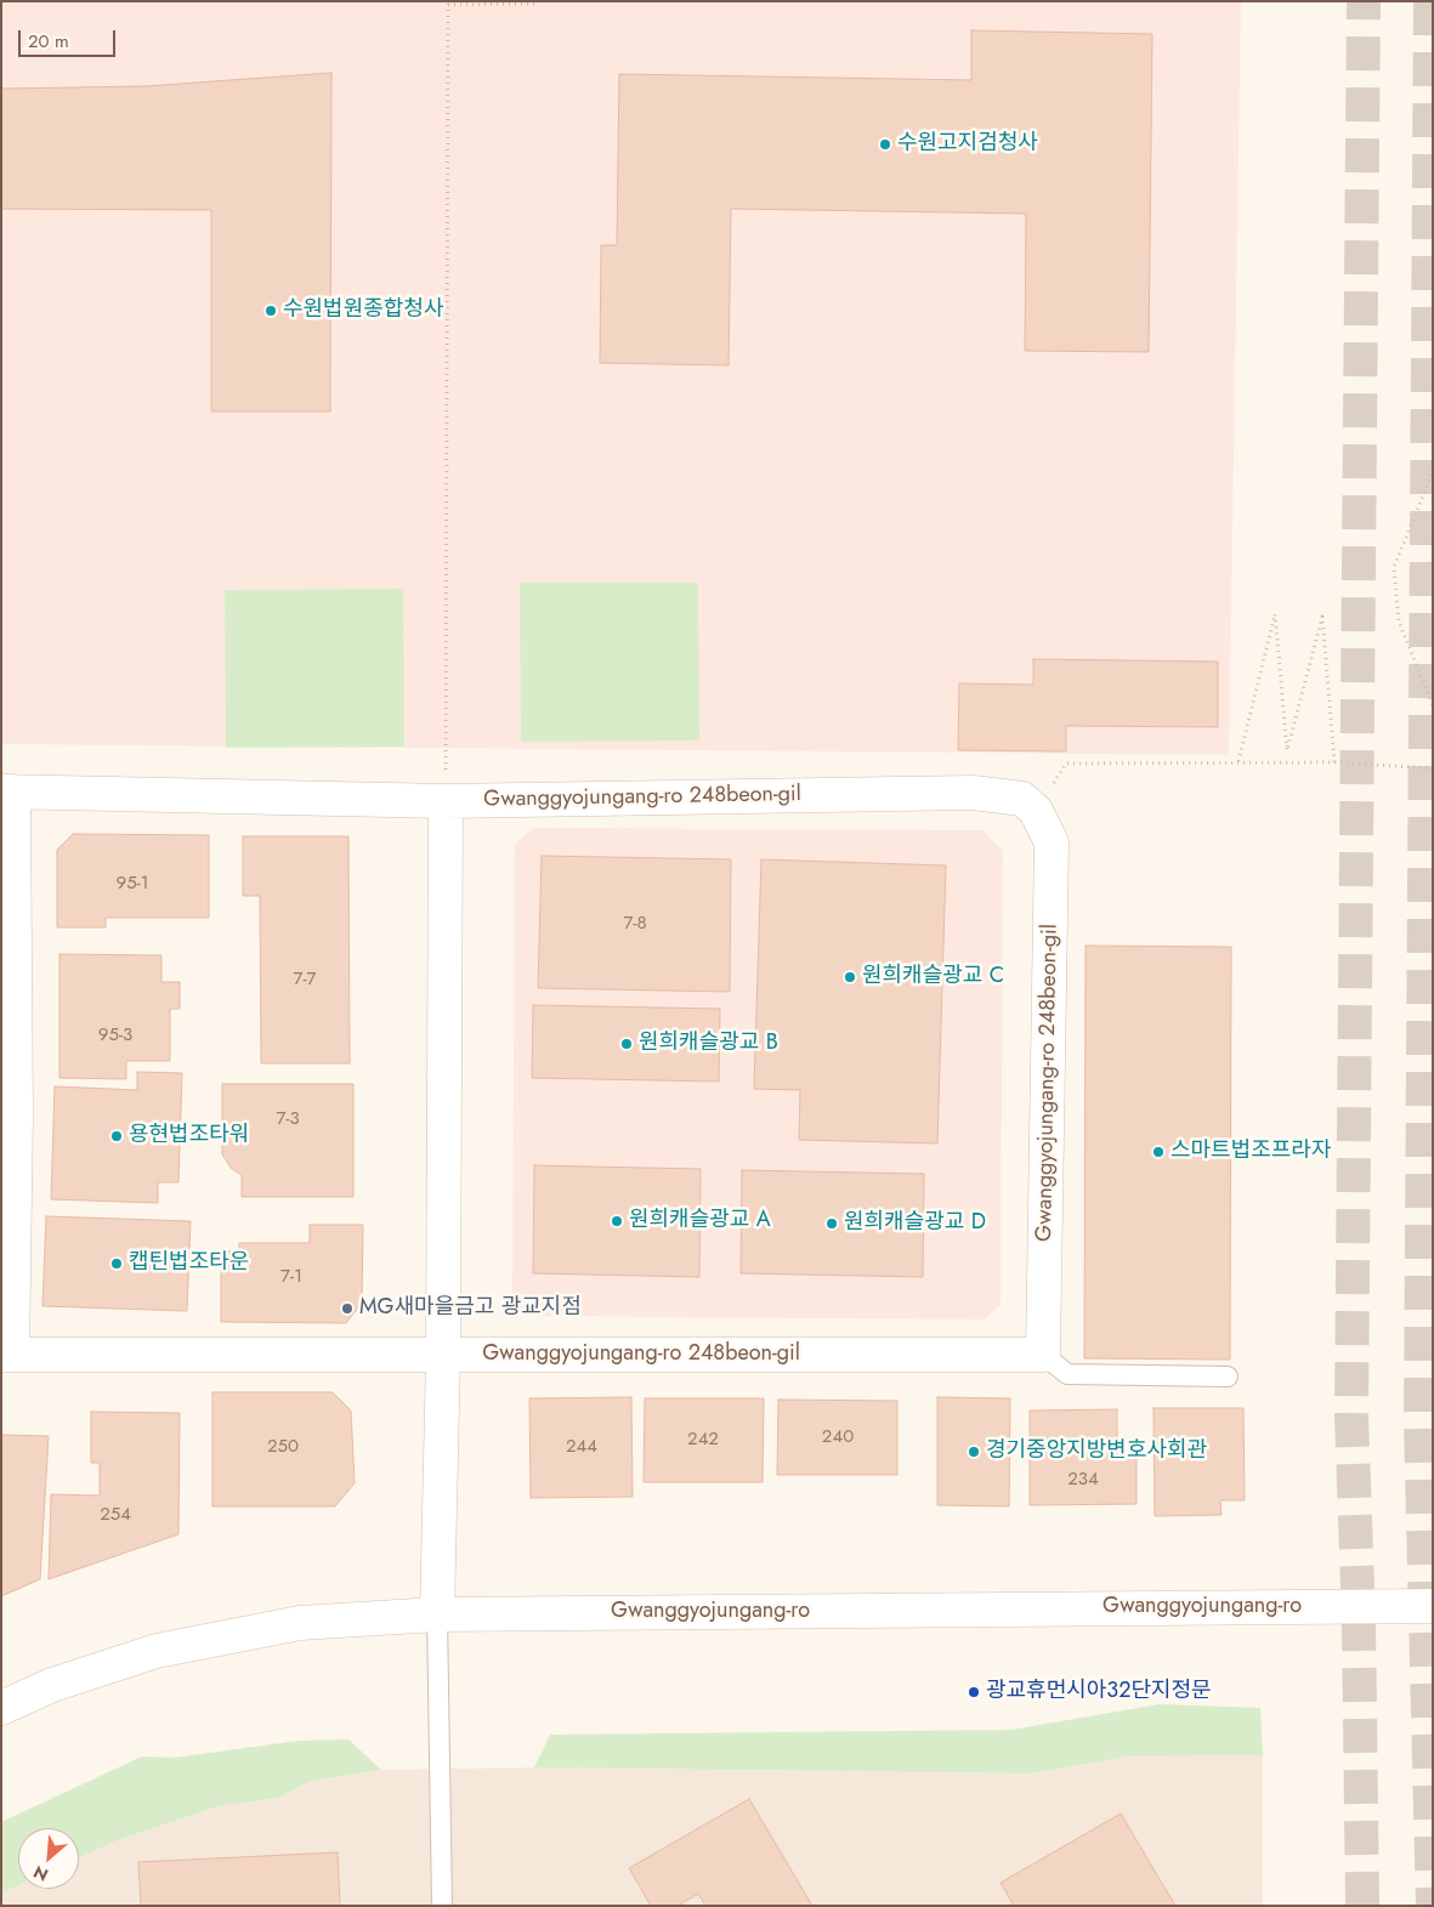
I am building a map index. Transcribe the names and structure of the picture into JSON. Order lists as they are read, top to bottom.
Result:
{
  "streets": {
    "street": ["Gwanggyojungang-ro 248beon-gil", "Gwanggyojungang-ro"]
  },
  "places": [
    "수원고지검청사",
    "수원법원종합청사",
    "원희캐슬광교 C",
    "원희캐슬광교 B",
    "용현법조타워",
    "스마트법조프라자",
    "원희캐슬광교 A",
    "원희캐슬광교 D",
    "캡틴법조타운",
    "MG새마을금고 광교지점",
    "경기중앙지방변호사회관",
    "광교휴먼시아32단지정문"
  ],
  "house_numbers": [
    "95-1",
    "7-8",
    "7-7",
    "95-3",
    "7-3",
    "7-1",
    "240",
    "242",
    "250",
    "244",
    "234",
    "254"
  ],
  "scale_bar": "20 m",
  "north": "bottom left"
}
